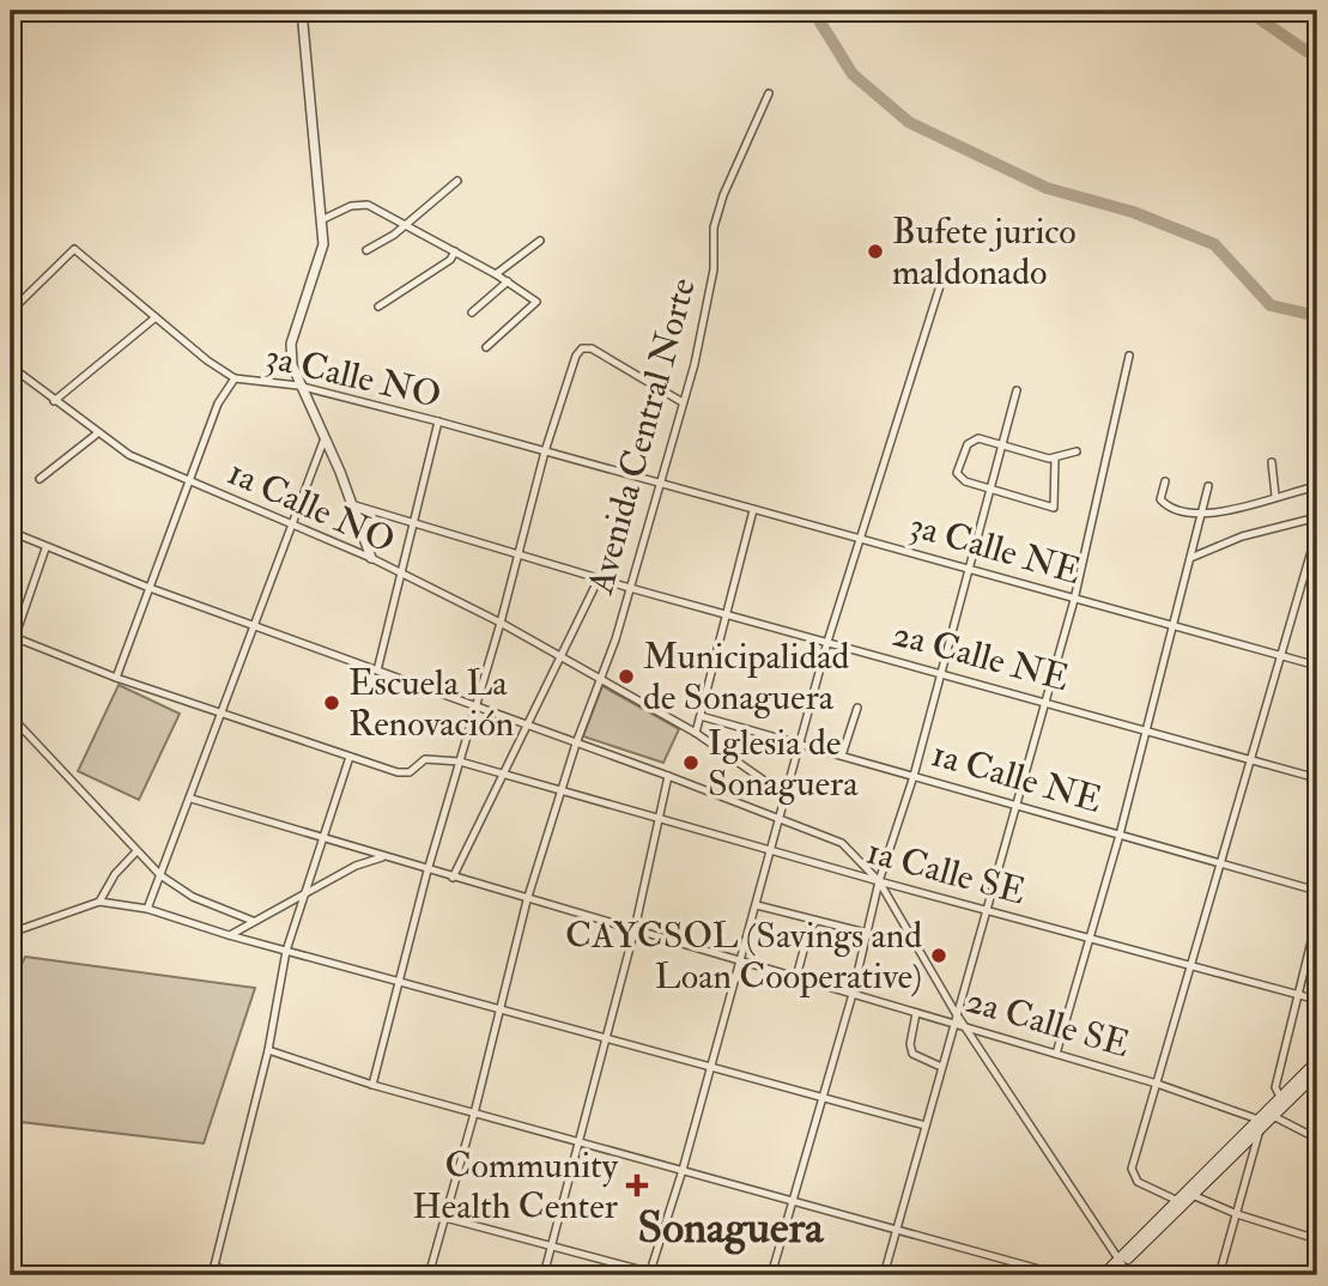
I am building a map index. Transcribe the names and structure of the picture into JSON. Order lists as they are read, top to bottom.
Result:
{
  "streets": {
    "street": [
      "3a Calle NO",
      "Avenida Central Norte",
      "1a Calle NO",
      "3a Calle NE",
      "2a Calle NE",
      "1a Calle NE",
      "1a Calle SE",
      "2a Calle SE"
    ]
  },
  "crossings": [
    ["3a Calle NO", "Avenida Central Norte"],
    ["3a Calle NO", "3a Calle NE"],
    ["Avenida Central Norte", "1a Calle NO"],
    ["Avenida Central Norte", "3a Calle NE"],
    ["Avenida Central Norte", "2a Calle NE"],
    ["Avenida Central Norte", "1a Calle SE"],
    ["Avenida Central Norte", "2a Calle SE"]
  ],
  "districts": ["Sonaguera"],
  "places": {
    "other": [
      "Bufete jurico maldonado",
      "Municipalidad de Sonaguera",
      "Escuela La Renovación",
      "Iglesia de Sonaguera",
      "CAYCSOL (Savings and Loan Cooperative)"
    ],
    "health": ["Community Health Center"]
  }
}
